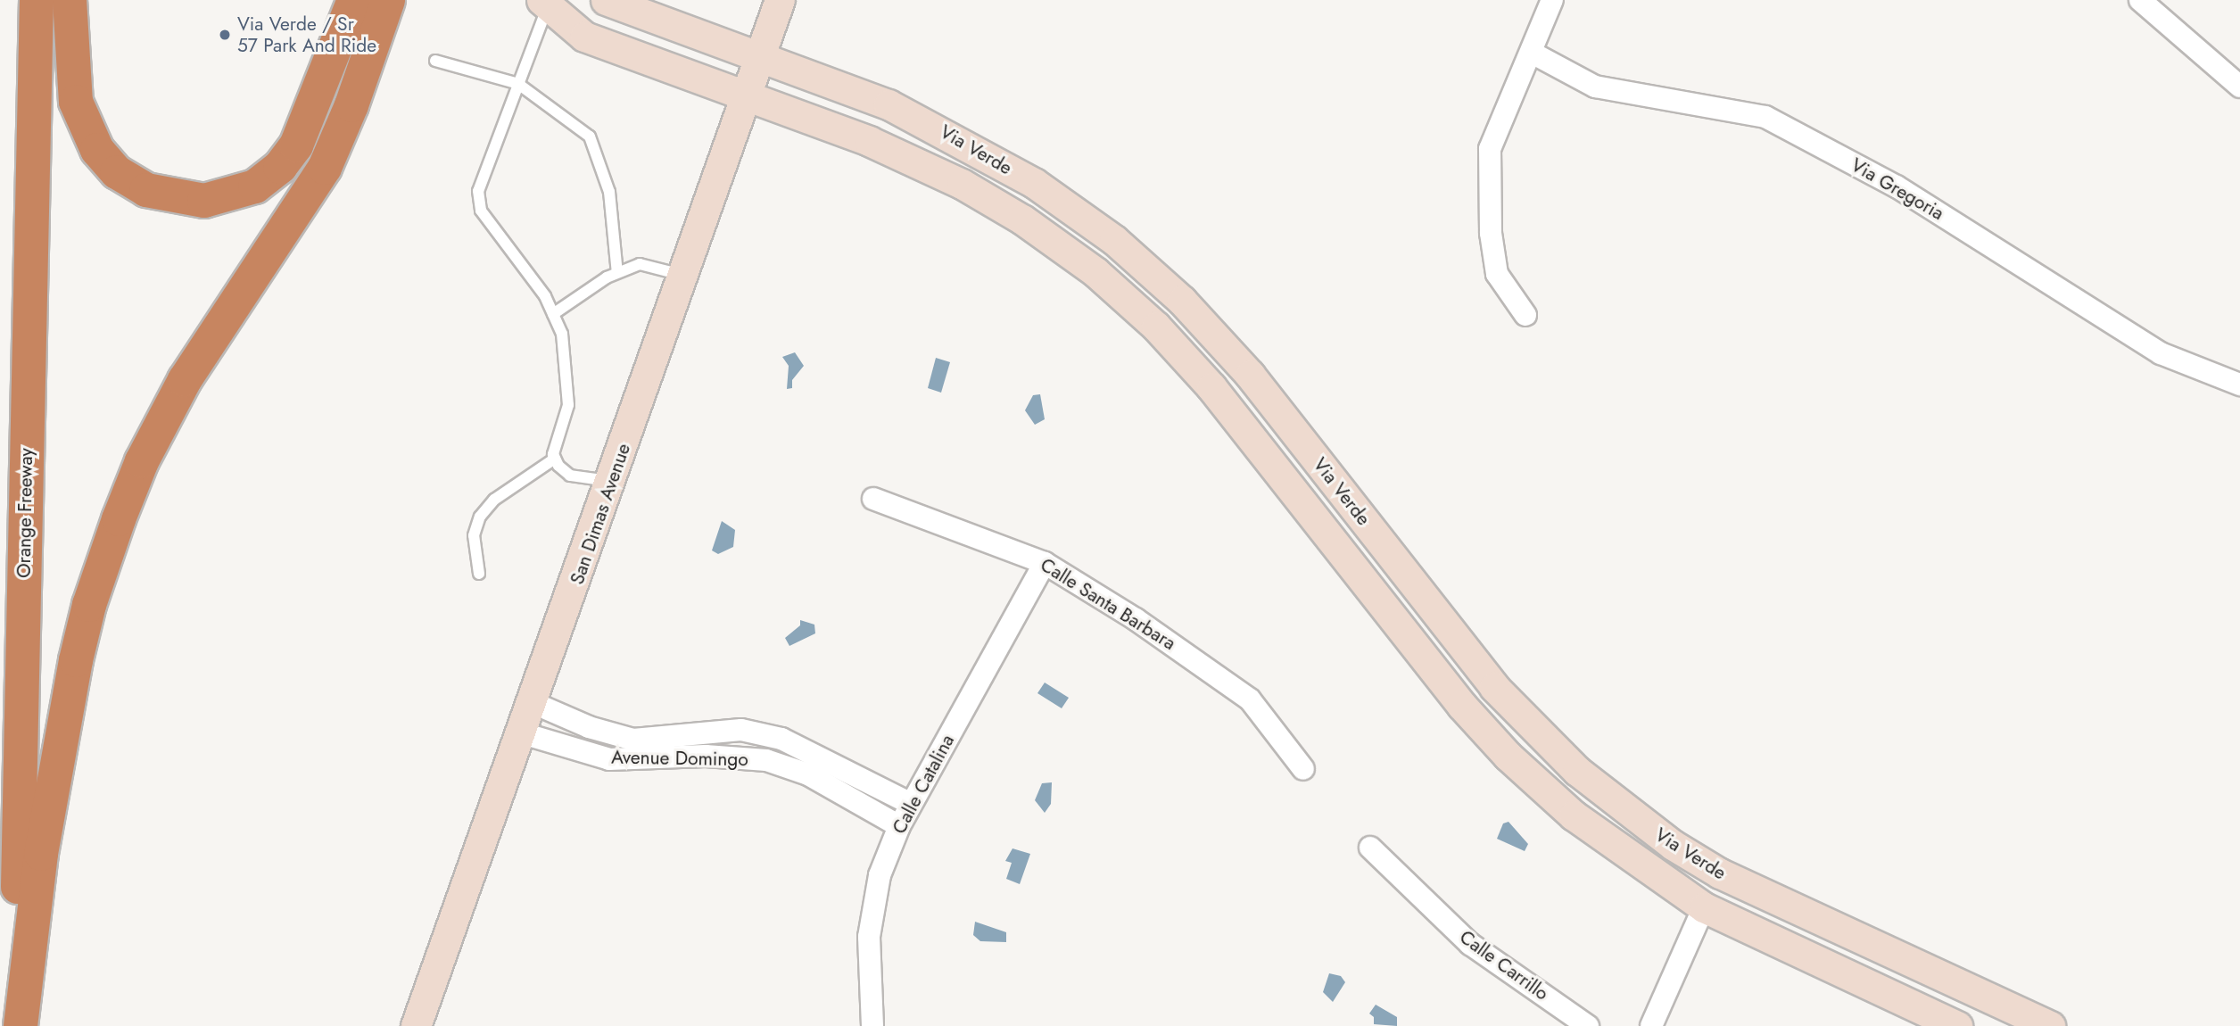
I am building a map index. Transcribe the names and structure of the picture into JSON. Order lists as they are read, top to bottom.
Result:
{
  "streets": {
    "highway": ["Orange Freeway"],
    "main road": ["Via Verde", "San Dimas Avenue"],
    "street": [
      "Via Gregoria",
      "Calle Santa Barbara",
      "Avenue Domingo",
      "Calle Catalina",
      "Calle Carrillo"
    ]
  },
  "crossings": [
    ["Via Verde", "San Dimas Avenue"],
    ["San Dimas Avenue", "Avenue Domingo"],
    ["Calle Santa Barbara", "Calle Catalina"],
    ["Avenue Domingo", "Calle Catalina"]
  ],
  "places": ["Via Verde / Sr 57 Park And Ride"]
}
